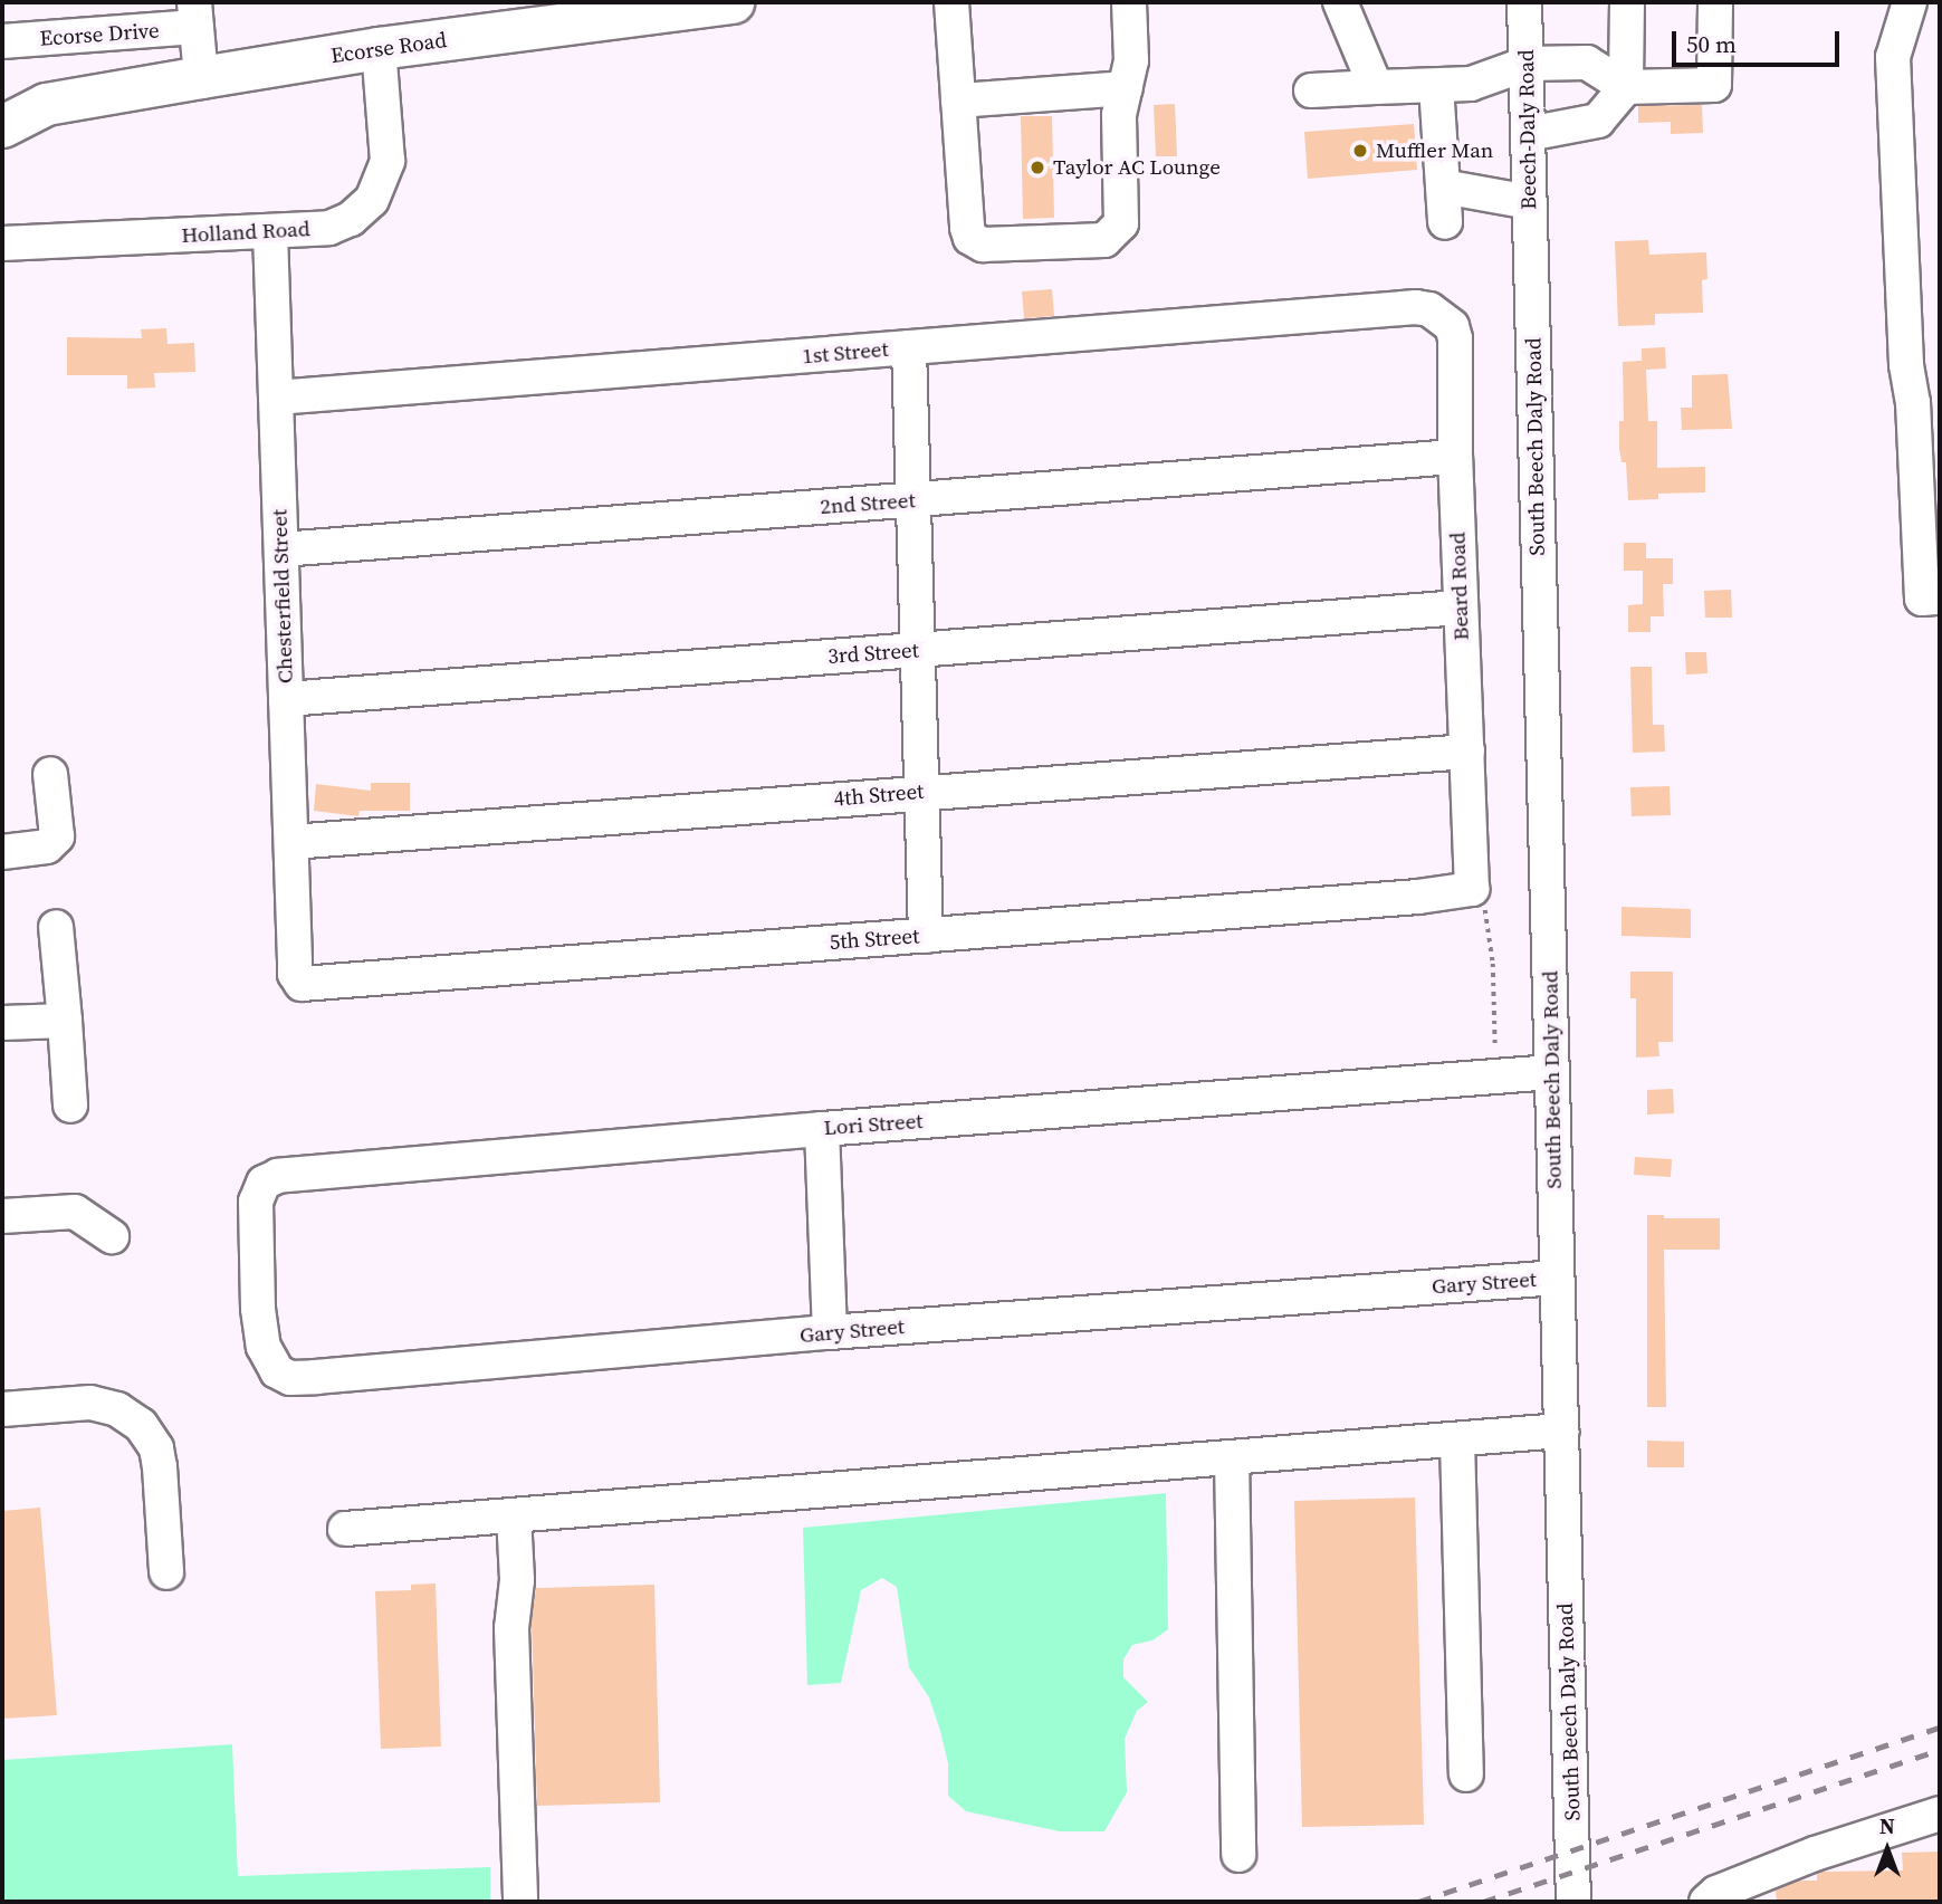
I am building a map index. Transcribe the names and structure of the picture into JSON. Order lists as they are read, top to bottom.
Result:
{
  "streets": {
    "main road": ["Ecorse Road"],
    "street": [
      "Ecorse Drive",
      "Beech-Daly Road",
      "Holland Road",
      "1st Street",
      "South Beech Daly Road",
      "2nd Street",
      "Beard Road",
      "Chesterfield Street",
      "3rd Street",
      "4th Street",
      "5th Street",
      "Lori Street",
      "Gary Street"
    ]
  },
  "crossings": [
    ["Ecorse Road", "Holland Road"],
    ["Beech-Daly Road", "South Beech Daly Road"],
    ["Holland Road", "Chesterfield Street"],
    ["1st Street", "Beard Road"],
    ["1st Street", "Chesterfield Street"],
    ["South Beech Daly Road", "Lori Street"],
    ["South Beech Daly Road", "Gary Street"],
    ["2nd Street", "Beard Road"],
    ["2nd Street", "Chesterfield Street"],
    ["Beard Road", "3rd Street"],
    ["Beard Road", "4th Street"],
    ["Beard Road", "5th Street"],
    ["Chesterfield Street", "3rd Street"],
    ["Chesterfield Street", "4th Street"],
    ["Chesterfield Street", "5th Street"],
    ["Lori Street", "Gary Street"]
  ],
  "places": ["Muffler Man", "Taylor AC Lounge"],
  "scale_bar": "50 m",
  "north": "top"
}
